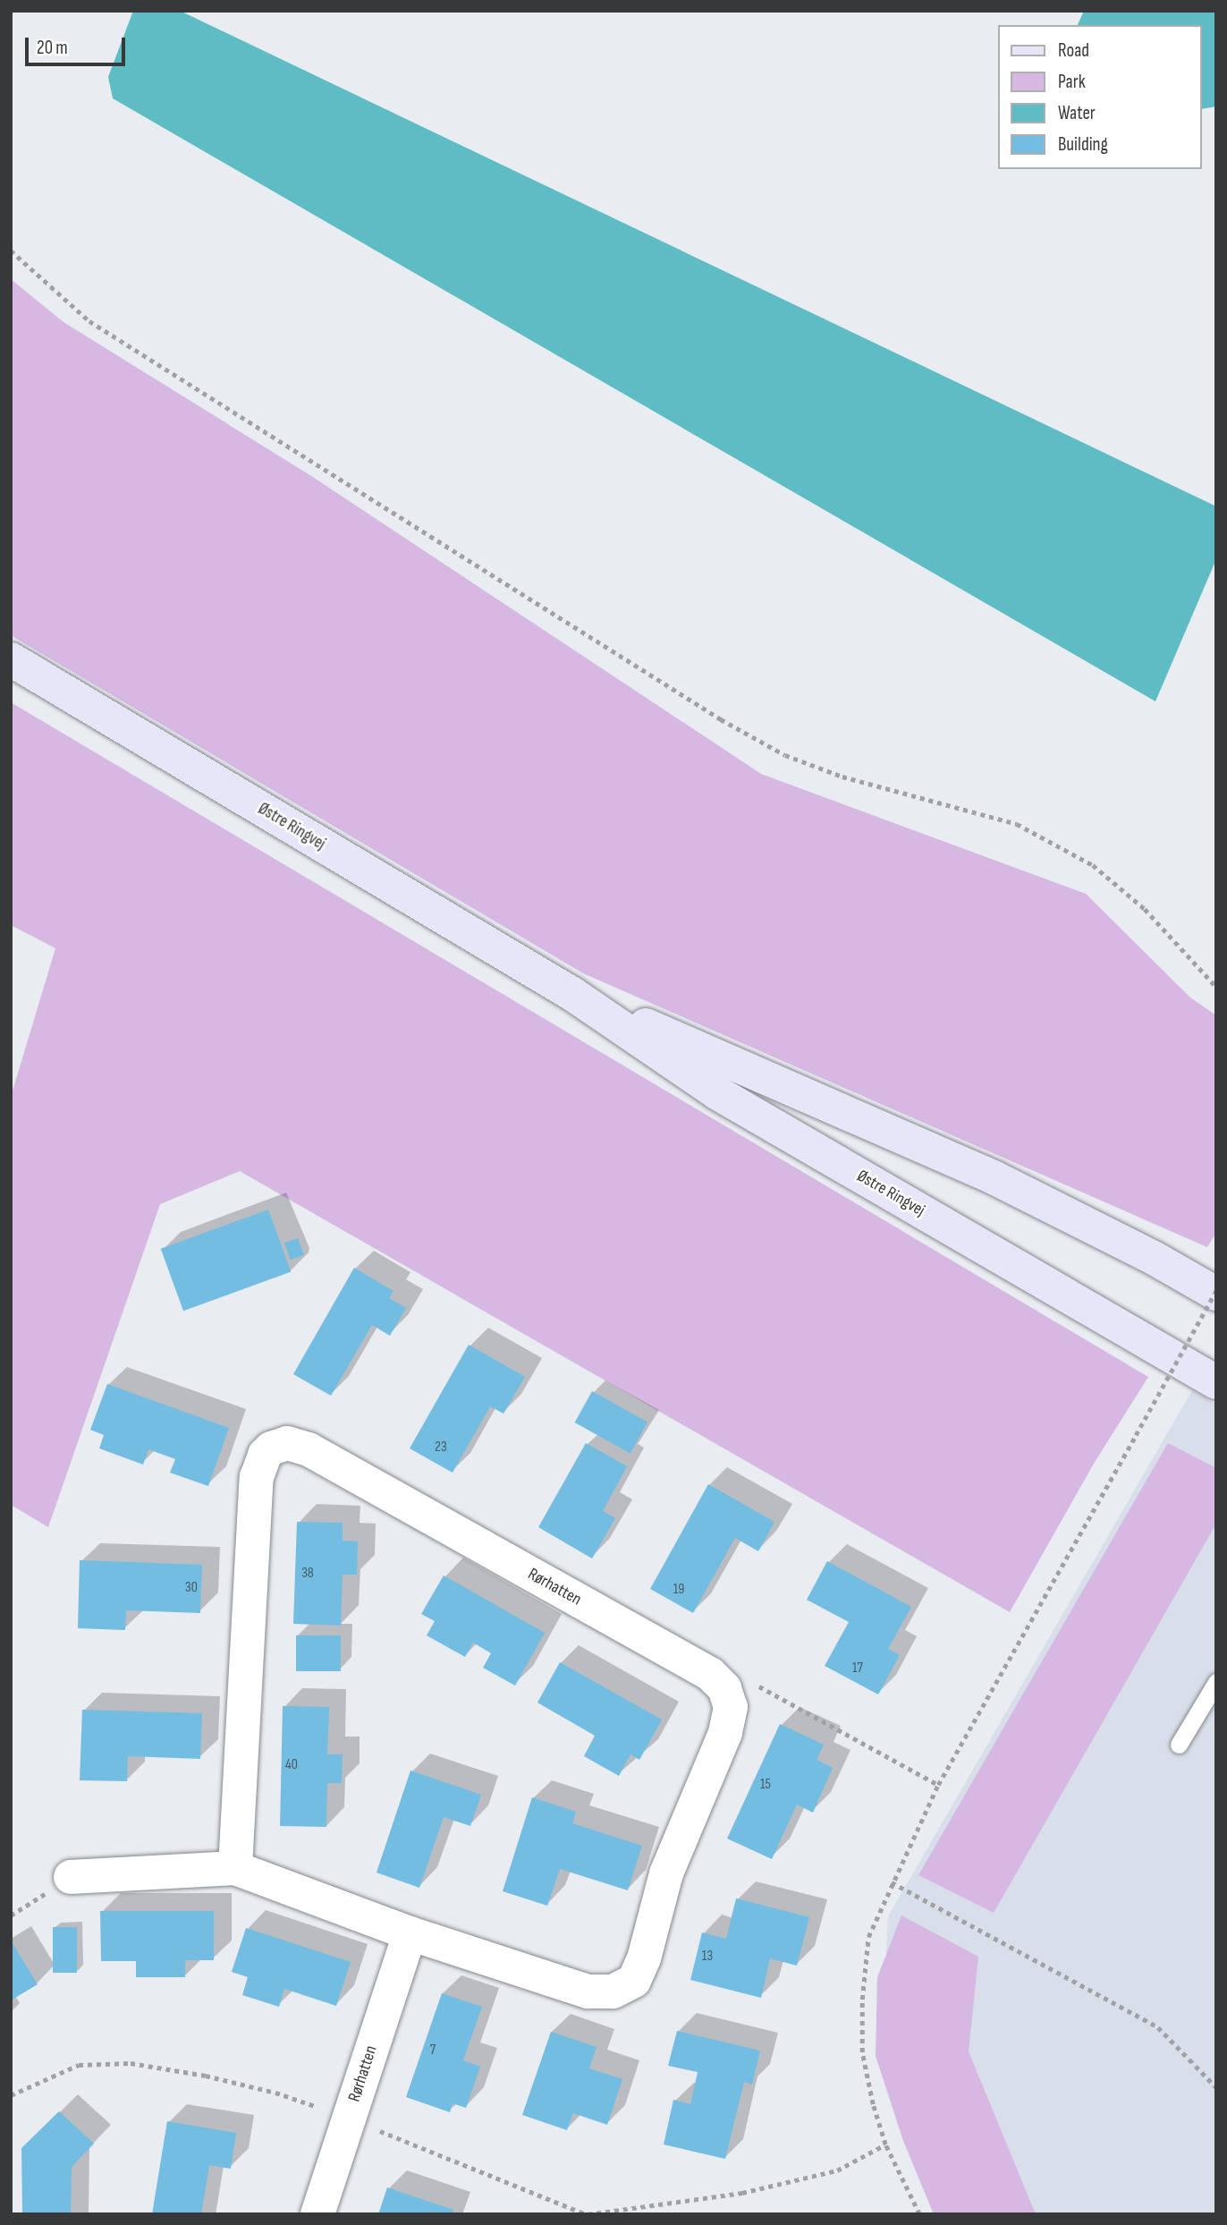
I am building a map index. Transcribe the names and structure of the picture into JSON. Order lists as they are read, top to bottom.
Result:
{
  "streets": {
    "main road": ["Østre Ringvej"],
    "street": ["Rørhatten"]
  },
  "house_numbers": [
    "23",
    "38",
    "30",
    "19",
    "17",
    "40",
    "15",
    "13",
    "7"
  ],
  "legend": [
    "Road",
    "Park",
    "Water",
    "Building"
  ],
  "scale_bar": "20 m"
}
